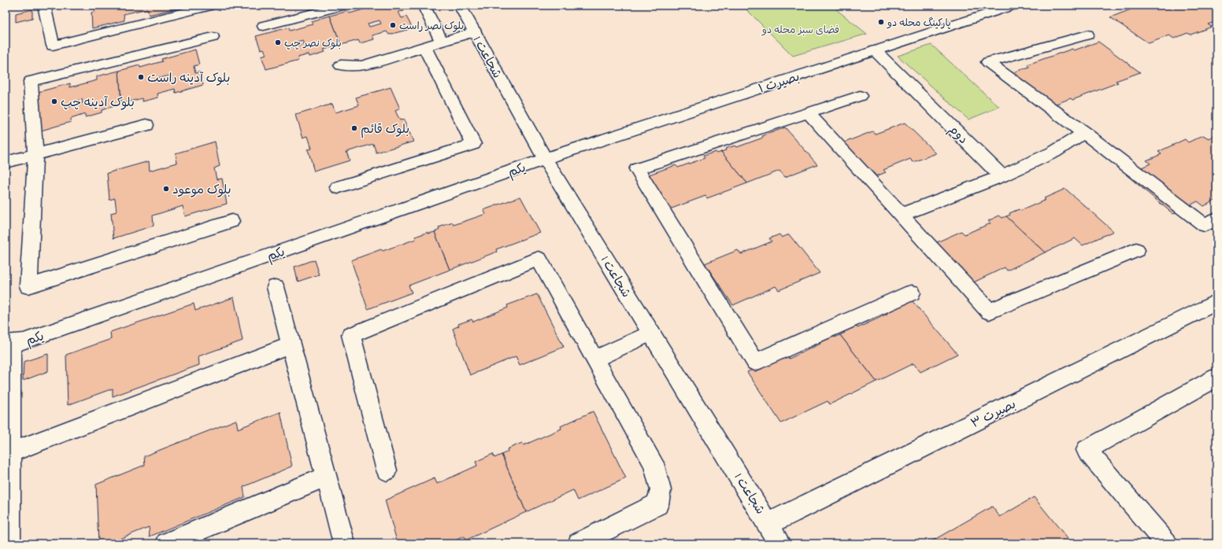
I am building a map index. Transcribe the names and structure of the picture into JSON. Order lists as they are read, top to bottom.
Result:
{
  "streets": {
    "street": [
      "شجاعت 1",
      "بصیرت ۱",
      "دوم",
      "یکم",
      "بصیرت ۳"
    ]
  },
  "crossings": [
    ["شجاعت 1", "بصیرت ۱"],
    ["شجاعت 1", "یکم"],
    ["شجاعت 1", "بصیرت ۳"],
    ["بصیرت ۱", "دوم"],
    ["بصیرت ۱", "یکم"]
  ],
  "parks": ["فضای سبز محله دو"],
  "places": [
    "پارکینگ محله دو",
    "بلوک نصر راست",
    "بلوک نصر چپ",
    "بلوک آدینه راست",
    "بلوک آدینه چپ",
    "بلوک قائم",
    "بلوک موعود"
  ]
}
